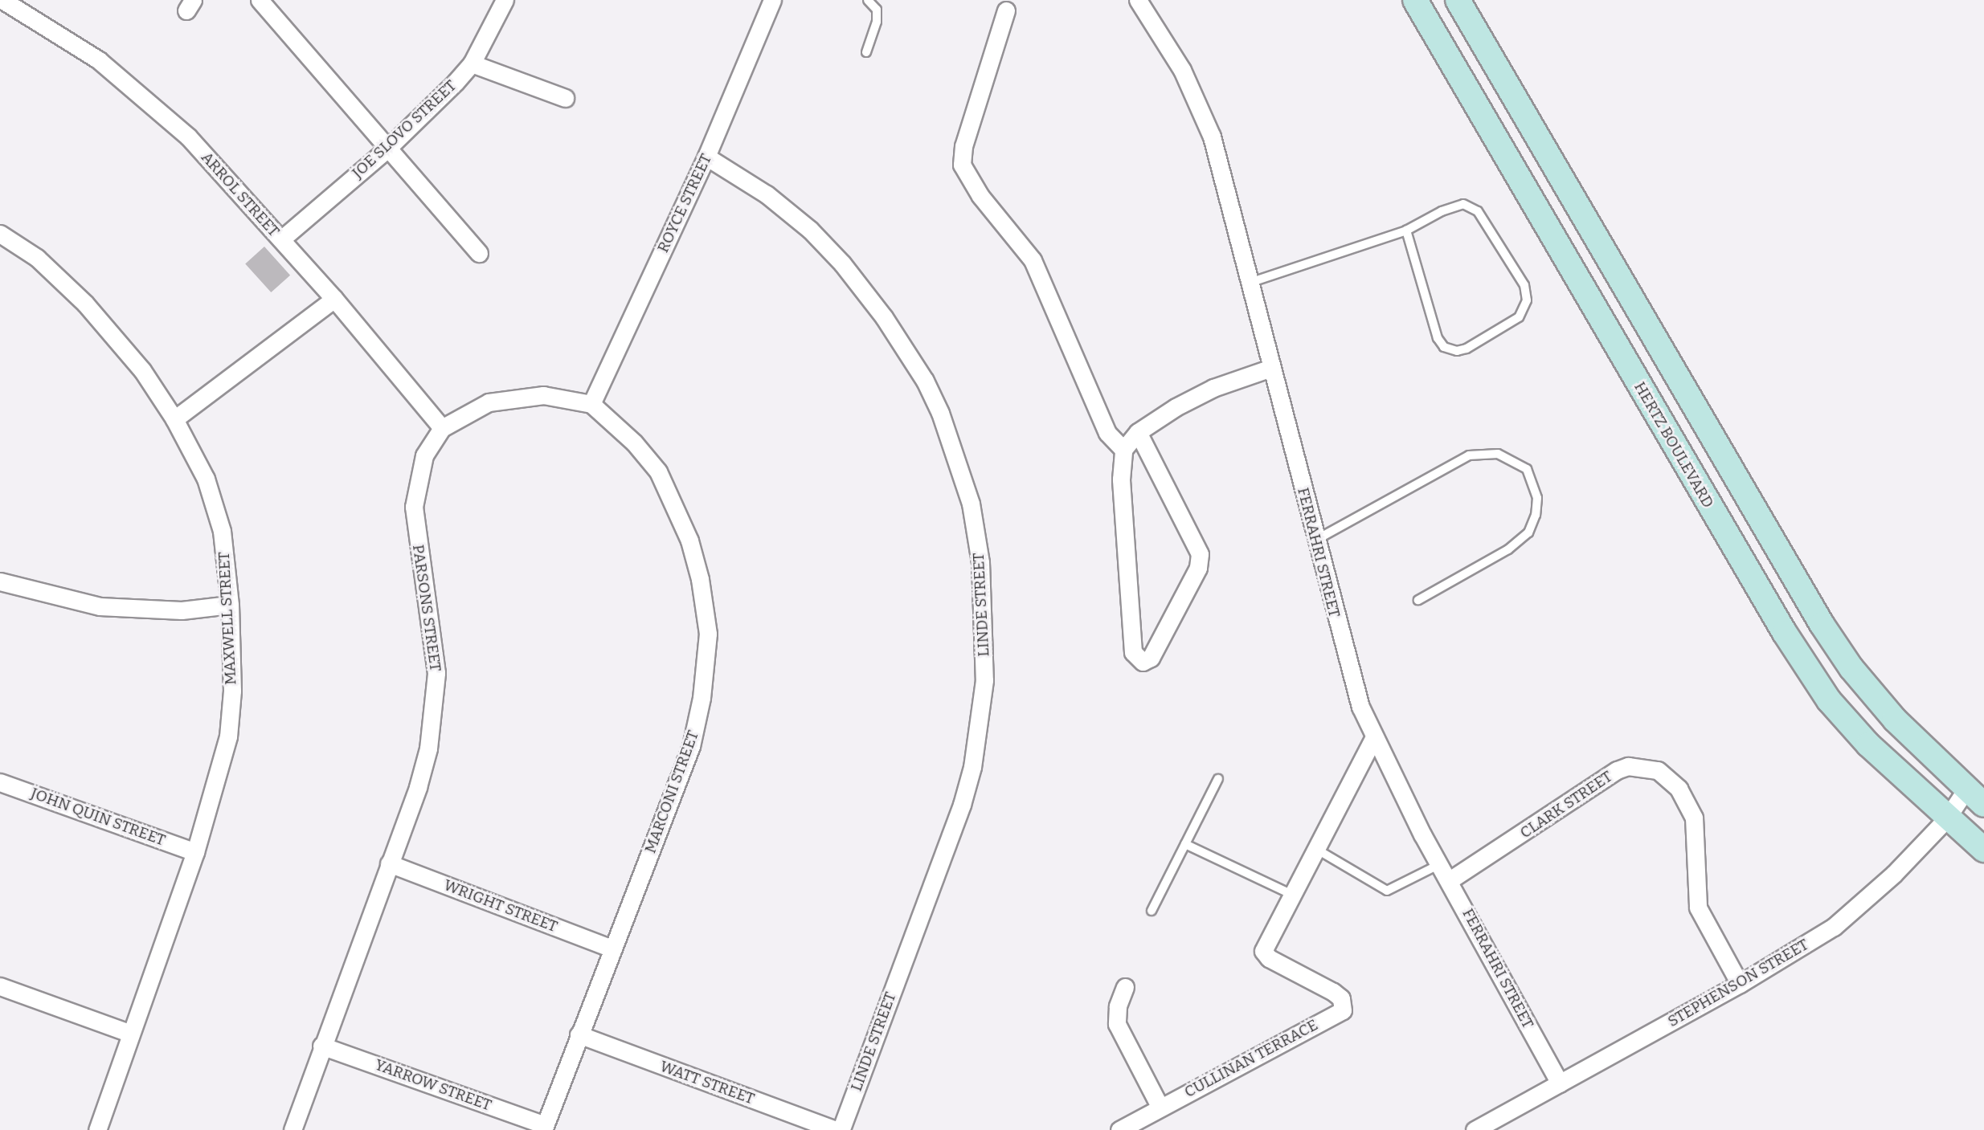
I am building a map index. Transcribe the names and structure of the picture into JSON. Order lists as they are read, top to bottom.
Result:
{
  "streets": {
    "street": [
      "JOE SLOVO STREET",
      "ARROL STREET",
      "ROYCE STREET",
      "HERTZ BOULEVARD",
      "FERRAHRI STREET",
      "LINDE STREET",
      "PARSONS STREET",
      "MAXWELL STREET",
      "MARCONI STREET",
      "CLARK STREET",
      "JOHN QUIN STREET",
      "WRIGHT STREET",
      "STEPHENSON STREET",
      "CULLINAN TERRACE",
      "WATT STREET",
      "YARROW STREET"
    ]
  },
  "crossings": [
    ["JOE SLOVO STREET", "ARROL STREET"],
    ["ARROL STREET", "PARSONS STREET"],
    ["ROYCE STREET", "LINDE STREET"],
    ["ROYCE STREET", "PARSONS STREET"],
    ["ROYCE STREET", "MARCONI STREET"],
    ["HERTZ BOULEVARD", "STEPHENSON STREET"],
    ["FERRAHRI STREET", "CLARK STREET"],
    ["FERRAHRI STREET", "STEPHENSON STREET"],
    ["PARSONS STREET", "MARCONI STREET"],
    ["PARSONS STREET", "WRIGHT STREET"],
    ["PARSONS STREET", "YARROW STREET"],
    ["MAXWELL STREET", "JOHN QUIN STREET"],
    ["MARCONI STREET", "WRIGHT STREET"],
    ["MARCONI STREET", "WATT STREET"],
    ["MARCONI STREET", "YARROW STREET"],
    ["CLARK STREET", "STEPHENSON STREET"]
  ]
}
